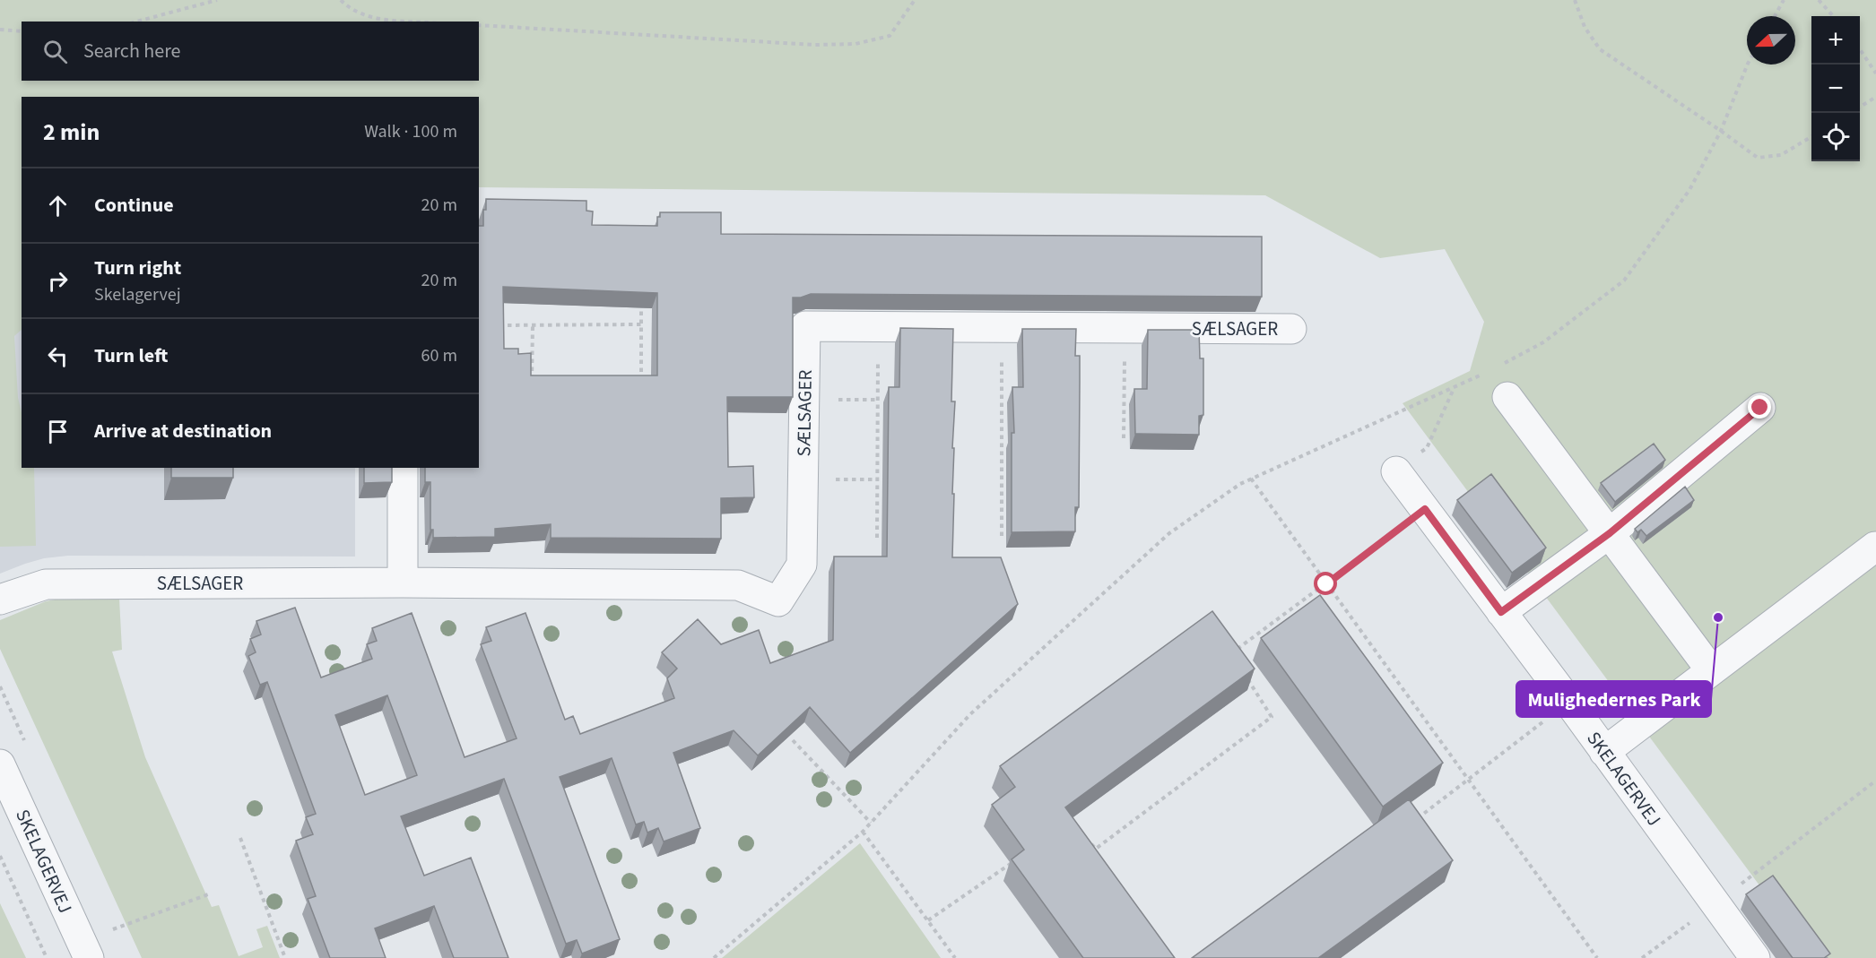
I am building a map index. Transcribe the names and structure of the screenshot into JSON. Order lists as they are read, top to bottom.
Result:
{
  "streets": {
    "street": ["SÆLSAGER", "SKELAGERVEJ"]
  },
  "places": ["Mulighedernes Park"],
  "north": "left",
  "page": {
    "map_buttons": ["+", "−"],
    "search": "Search here",
    "heading": ["2 min", "Walk · 100 m"],
    "list": [
      ["Continue", "20 m"],
      ["Turn right", "Skelagervej", "20 m"],
      ["Turn left", "60 m"],
      "Arrive at destination"
    ]
  }
}
